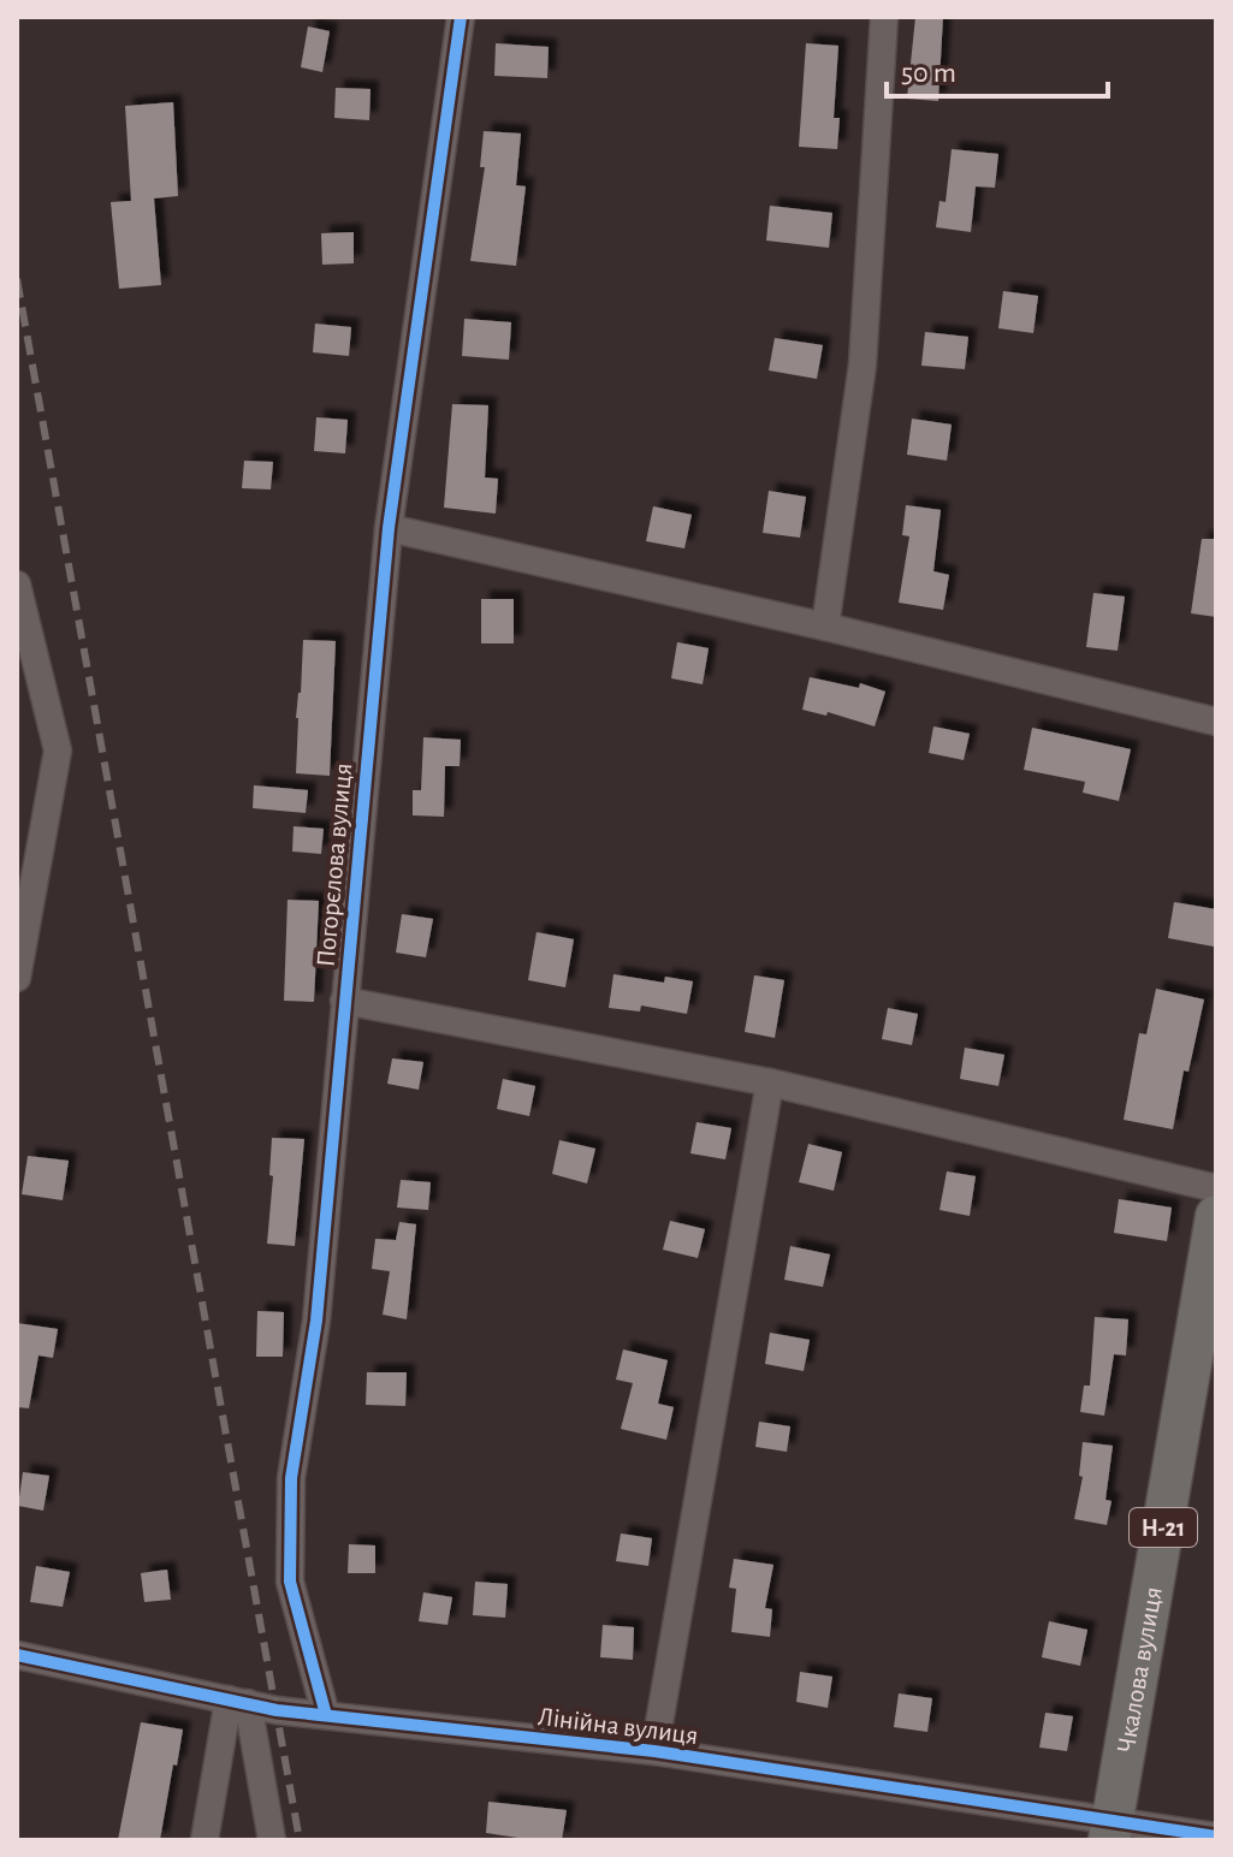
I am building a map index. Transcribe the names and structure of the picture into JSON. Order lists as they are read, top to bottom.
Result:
{
  "streets": {
    "main road": ["Н-21", "Чкалова вулиця"],
    "street": ["Погорєлова вулиця", "Лінійна вулиця"]
  },
  "crossings": [
    ["Погорєлова вулиця", "Лінійна вулиця"],
    ["Чкалова вулиця", "Лінійна вулиця"]
  ],
  "scale_bar": "50 m"
}
